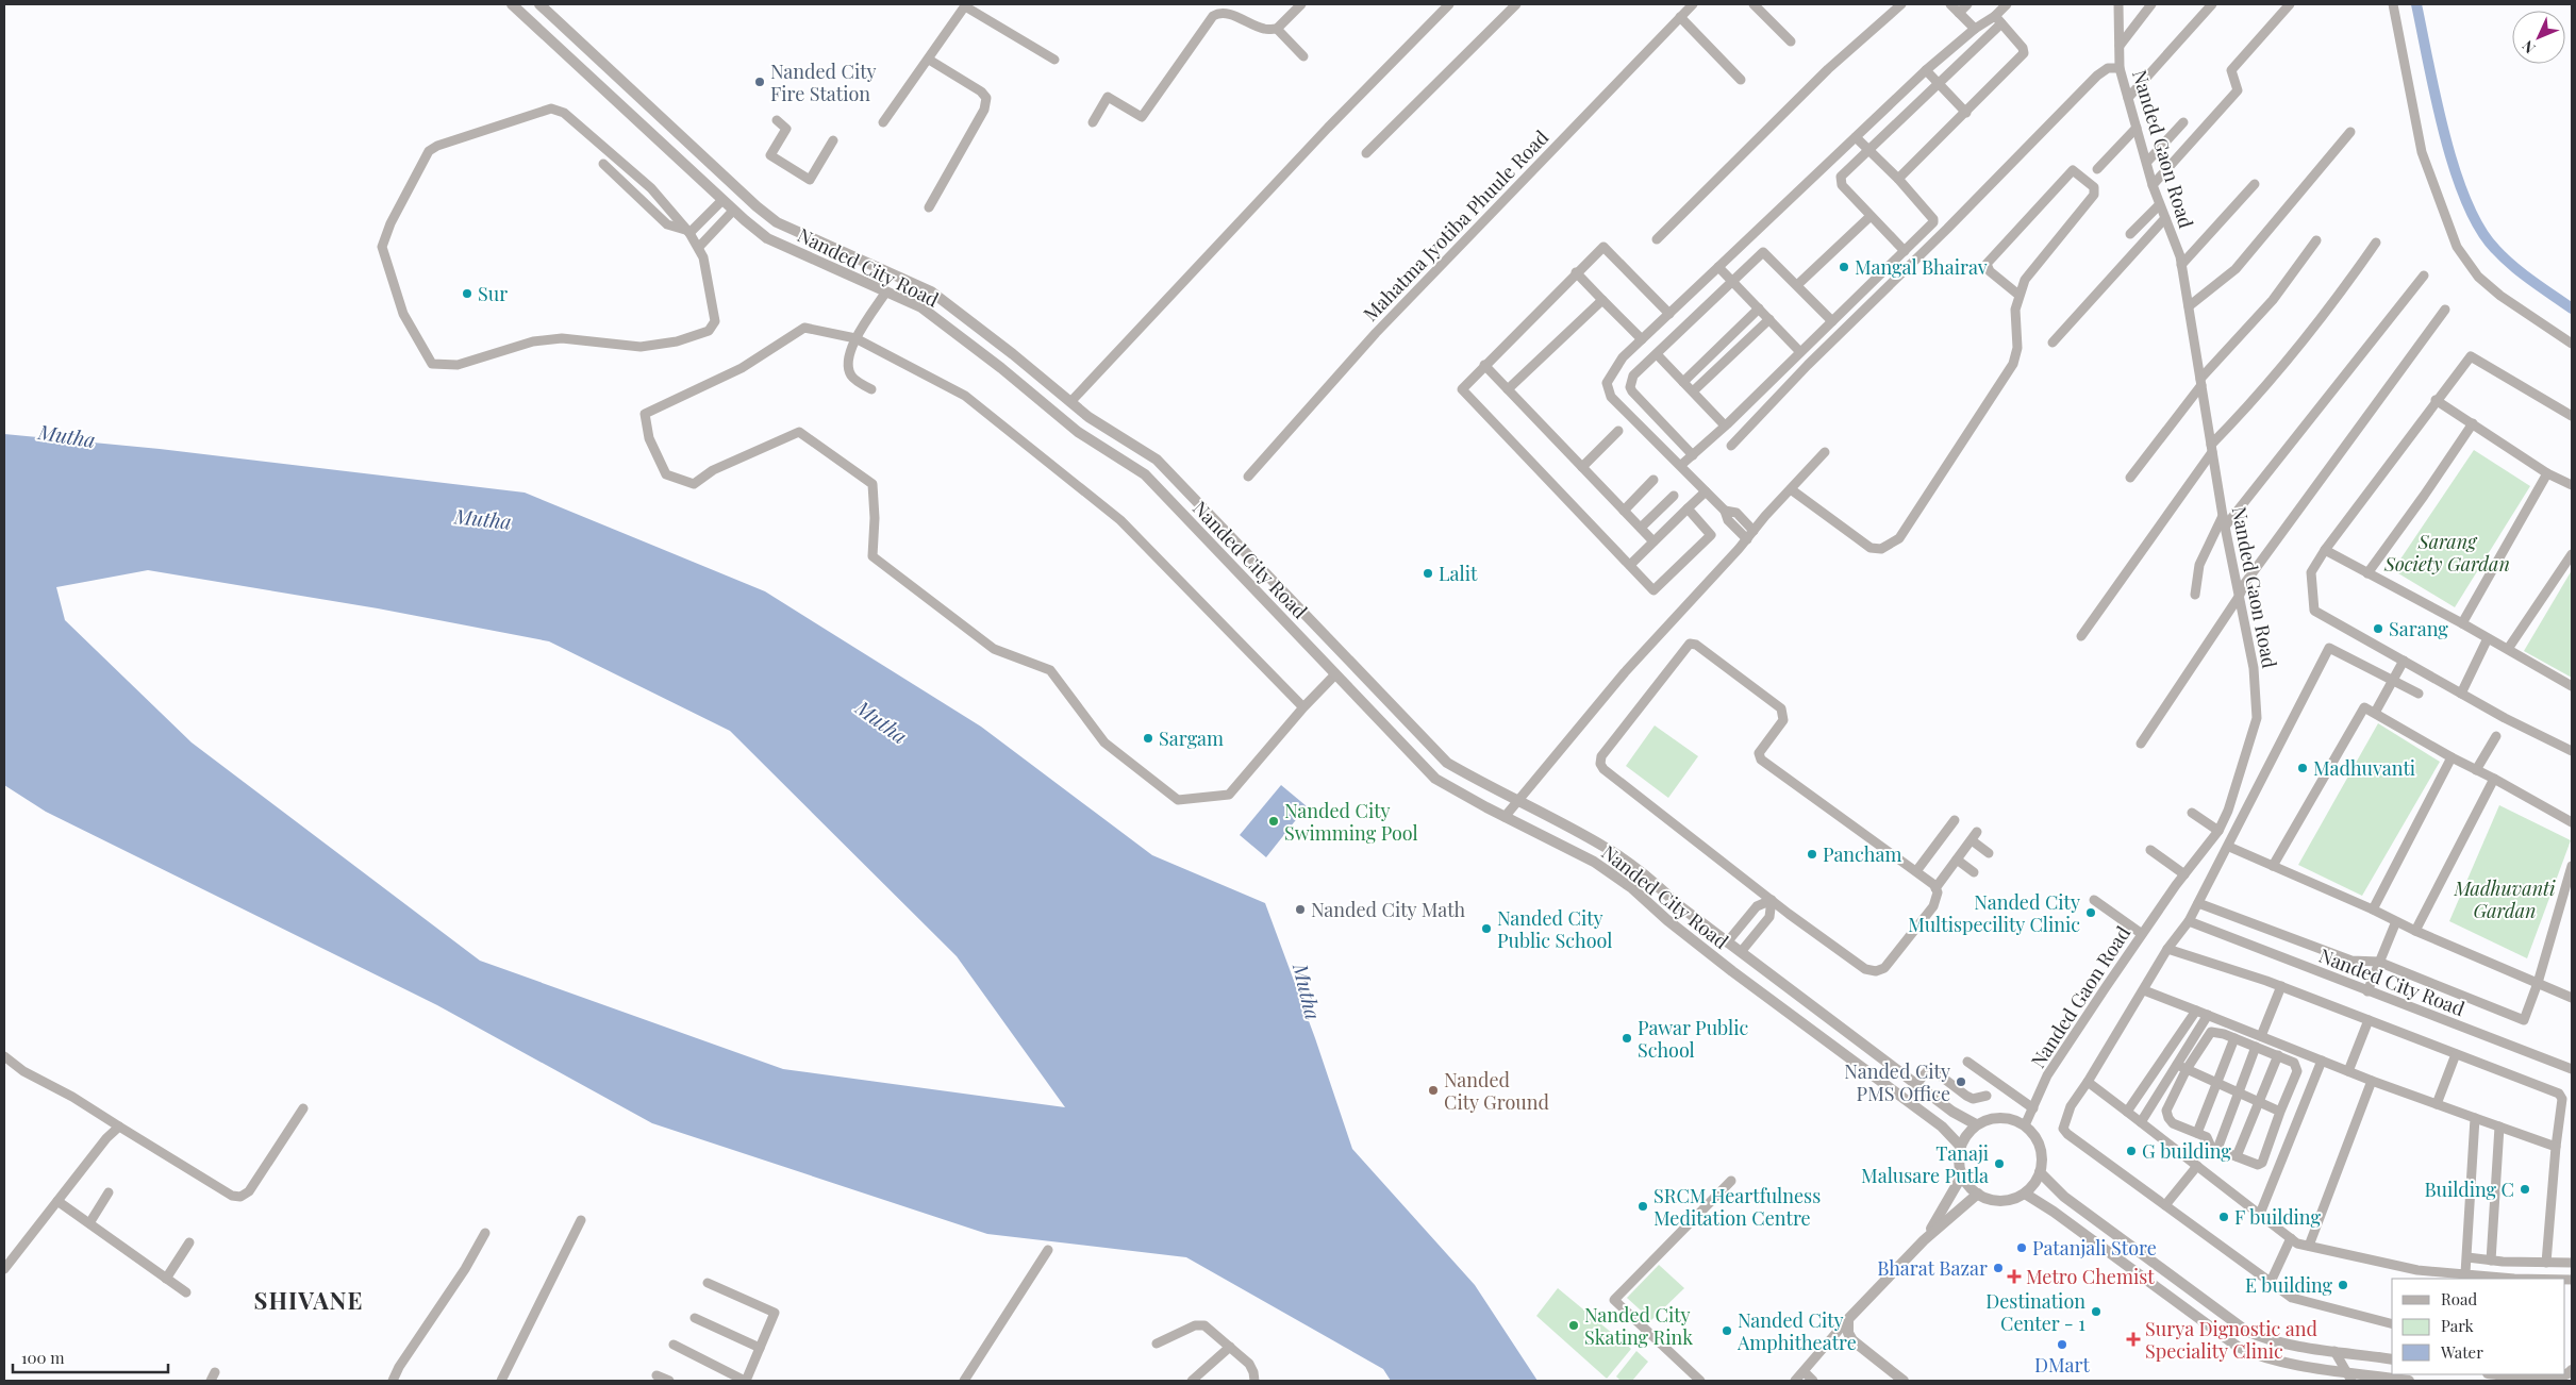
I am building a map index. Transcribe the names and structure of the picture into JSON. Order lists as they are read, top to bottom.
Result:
{
  "streets": {
    "street": ["Nanded Gaon Road", "Mahatma Jyotiba Phuule Road", "Nanded City Road"]
  },
  "crossings": [
    ["Nanded Gaon Road", "Nanded City Road"]
  ],
  "districts": ["SHIVANE"],
  "water": ["Mutha"],
  "parks": ["Sarang Society Gardan", "Madhuvanti Gardan"],
  "places": {
    "other": [
      "Nanded City Fire Station",
      "Mangal Bhairav",
      "Sur",
      "Lalit",
      "Sarang",
      "Sargam",
      "Madhuvanti",
      "Nanded City Swimming Pool",
      "Pancham",
      "Nanded City Math",
      "Nanded City Multispecility Clinic",
      "Nanded City Public School",
      "Pawar Public School",
      "Nanded City PMS Office",
      "Nanded City Ground",
      "G building",
      "Tanaji Malusare Putla",
      "Building C",
      "SRCM Heartfulness Meditation Centre",
      "F building",
      "Patanjali Store",
      "Bharat Bazar",
      "E building",
      "Destination Center - 1",
      "Nanded City Skating Rink",
      "Nanded City Amphitheatre",
      "DMart"
    ],
    "health": ["Metro Chemist", "Surya Dignostic and Speciality Clinic"]
  },
  "legend": ["Road", "Park", "Water"],
  "scale_bar": "100 m",
  "north": "bottom left"
}
